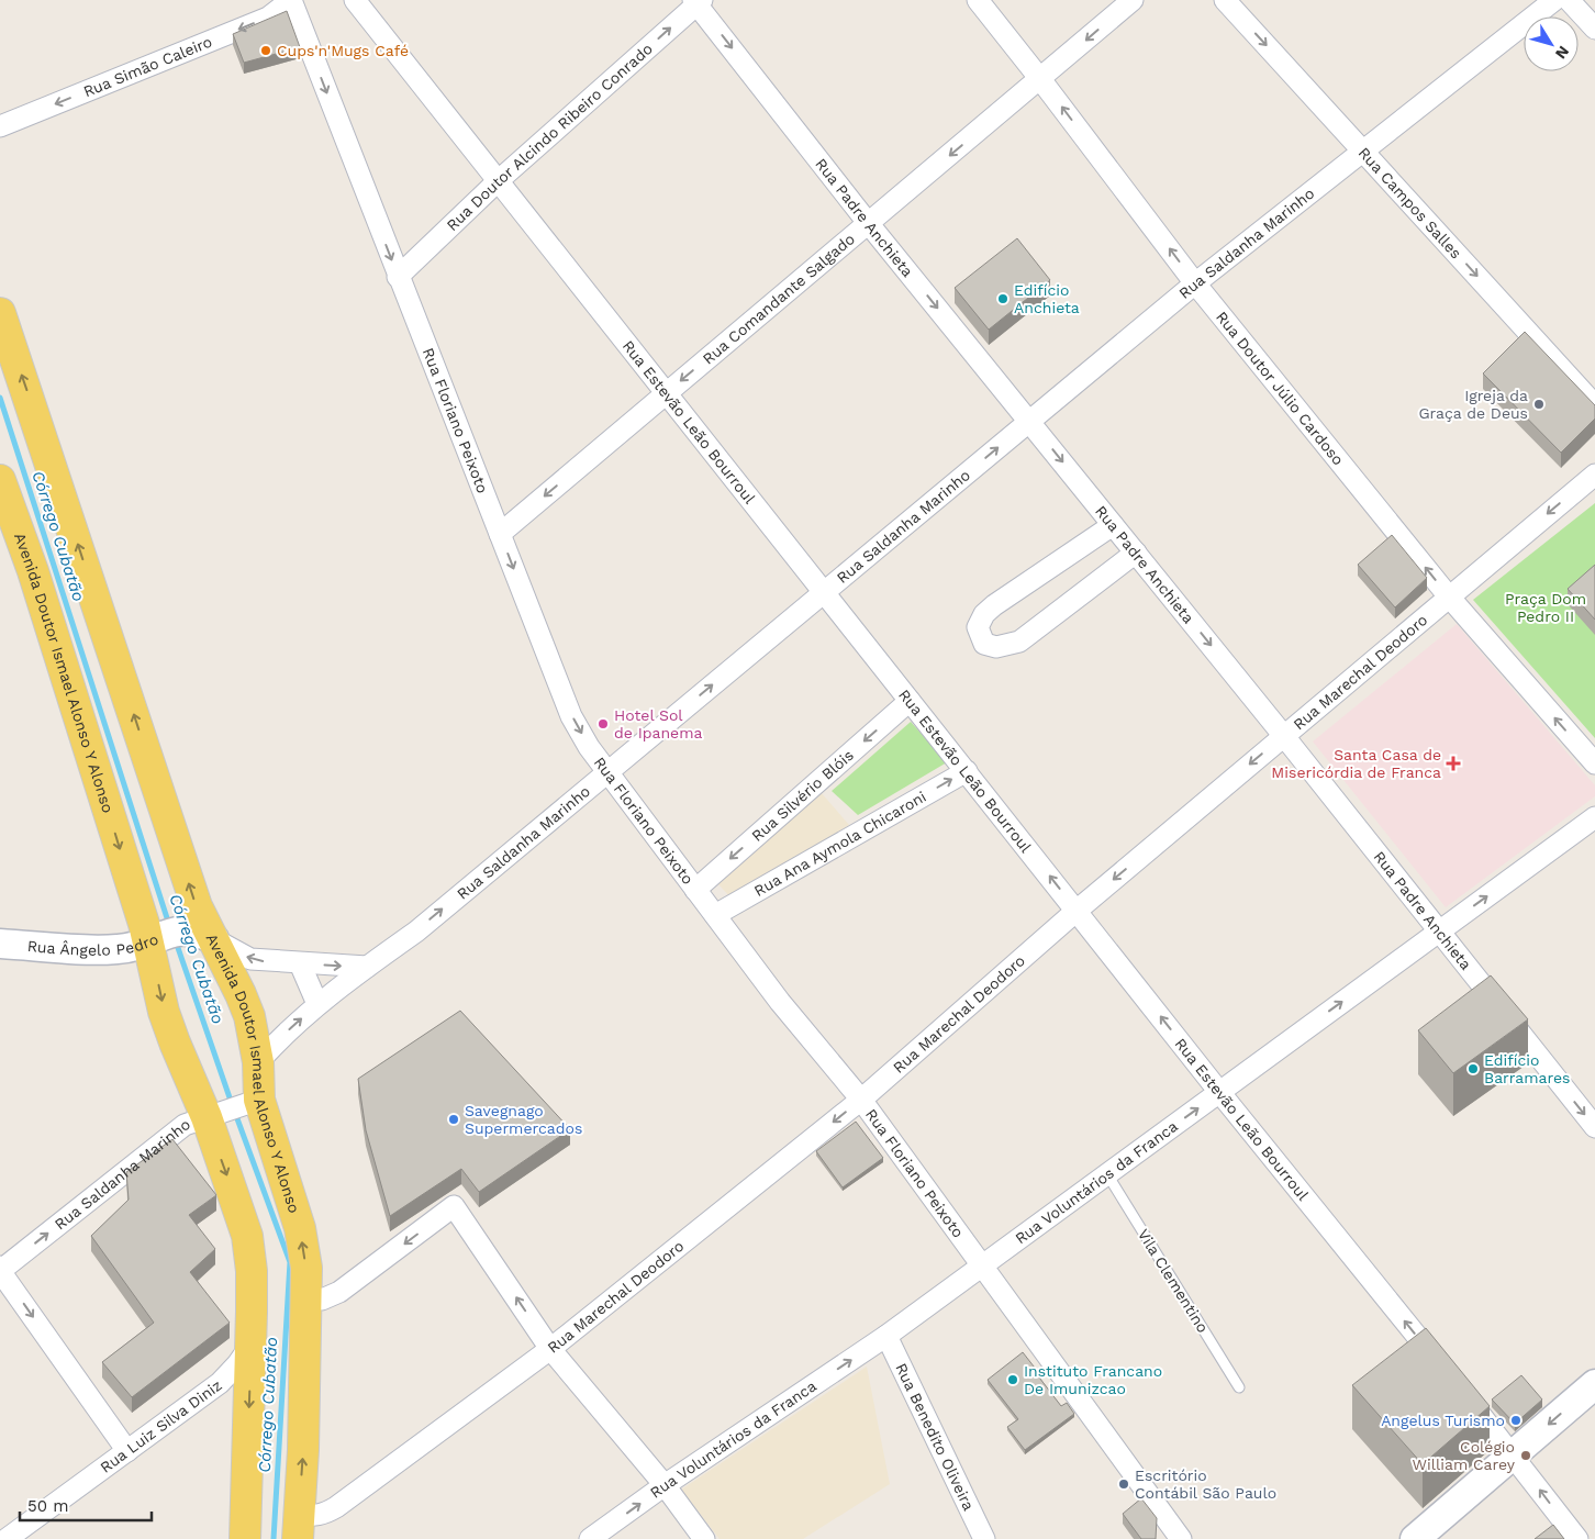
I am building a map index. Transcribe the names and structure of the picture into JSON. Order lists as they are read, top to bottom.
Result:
{
  "streets": {
    "main road": ["Avenida Doutor Ismael Alonso Y Alonso"],
    "street": [
      "Rua Simão Caleiro",
      "Rua Doutor Alcindo Ribeiro Conrado",
      "Rua Campos Salles",
      "Rua Padre Anchieta",
      "Rua Saldanha Marinho",
      "Rua Comandante Salgado",
      "Rua Doutor Júlio Cardoso",
      "Rua Floriano Peixoto",
      "Rua Estevão Leão Bourroul",
      "Rua Marechal Deodoro",
      "Rua Silvério Blóis",
      "Rua Ana Aymola Chicaroni",
      "Rua Ângelo Pedro",
      "Rua Voluntários da Franca",
      "Rua Luiz Silva Diniz",
      "Rua Benedito Oliveira"
    ],
    "lane": ["Vila Clementino"]
  },
  "crossings": [
    ["Rua Simão Caleiro", "Rua Floriano Peixoto"],
    ["Rua Doutor Alcindo Ribeiro Conrado", "Rua Padre Anchieta"],
    ["Rua Doutor Alcindo Ribeiro Conrado", "Rua Floriano Peixoto"],
    ["Rua Doutor Alcindo Ribeiro Conrado", "Rua Estevão Leão Bourroul"],
    ["Rua Campos Salles", "Rua Saldanha Marinho"],
    ["Rua Padre Anchieta", "Rua Saldanha Marinho"],
    ["Rua Padre Anchieta", "Rua Comandante Salgado"],
    ["Rua Padre Anchieta", "Rua Marechal Deodoro"],
    ["Rua Padre Anchieta", "Rua Voluntários da Franca"],
    ["Rua Saldanha Marinho", "Rua Doutor Júlio Cardoso"],
    ["Rua Saldanha Marinho", "Rua Floriano Peixoto"],
    ["Rua Saldanha Marinho", "Rua Estevão Leão Bourroul"],
    ["Rua Saldanha Marinho", "Avenida Doutor Ismael Alonso Y Alonso"],
    ["Rua Comandante Salgado", "Rua Doutor Júlio Cardoso"],
    ["Rua Comandante Salgado", "Rua Floriano Peixoto"],
    ["Rua Comandante Salgado", "Rua Estevão Leão Bourroul"],
    ["Rua Doutor Júlio Cardoso", "Rua Marechal Deodoro"],
    ["Rua Floriano Peixoto", "Rua Marechal Deodoro"],
    ["Rua Floriano Peixoto", "Rua Silvério Blóis"],
    ["Rua Floriano Peixoto", "Rua Ana Aymola Chicaroni"],
    ["Rua Floriano Peixoto", "Rua Voluntários da Franca"],
    ["Rua Estevão Leão Bourroul", "Rua Marechal Deodoro"],
    ["Rua Estevão Leão Bourroul", "Rua Silvério Blóis"],
    ["Rua Estevão Leão Bourroul", "Rua Ana Aymola Chicaroni"],
    ["Rua Estevão Leão Bourroul", "Rua Voluntários da Franca"],
    ["Rua Marechal Deodoro", "Avenida Doutor Ismael Alonso Y Alonso"],
    ["Avenida Doutor Ismael Alonso Y Alonso", "Rua Ângelo Pedro"],
    ["Avenida Doutor Ismael Alonso Y Alonso", "Rua Luiz Silva Diniz"],
    ["Rua Voluntários da Franca", "Vila Clementino"],
    ["Rua Voluntários da Franca", "Rua Benedito Oliveira"]
  ],
  "one_way": [
    "Rua Simão Caleiro",
    "Rua Doutor Alcindo Ribeiro Conrado",
    "Rua Campos Salles",
    "Rua Padre Anchieta",
    "Rua Saldanha Marinho",
    "Rua Comandante Salgado",
    "Rua Doutor Júlio Cardoso",
    "Rua Estevão Leão Bourroul",
    "Rua Marechal Deodoro",
    "Rua Silvério Blóis",
    "Rua Ana Aymola Chicaroni",
    "Rua Voluntários da Franca"
  ],
  "water": ["Córrego Cubatão"],
  "parks": ["Praça Dom Pedro II"],
  "places": {
    "other": [
      "Cups'n'Mugs Café",
      "Edifício Anchieta",
      "Igreja da Graça de Deus",
      "Hotel Sol de Ipanema",
      "Edifício Barramares",
      "Savegnago Supermercados",
      "Instituto Francano De Imunizcao",
      "Angelus Turismo",
      "Colégio William Carey",
      "Escritório Contábil São Paulo"
    ],
    "health": ["Santa Casa de Misericórdia de Franca"]
  },
  "scale_bar": "50 m",
  "north": "bottom right"
}
